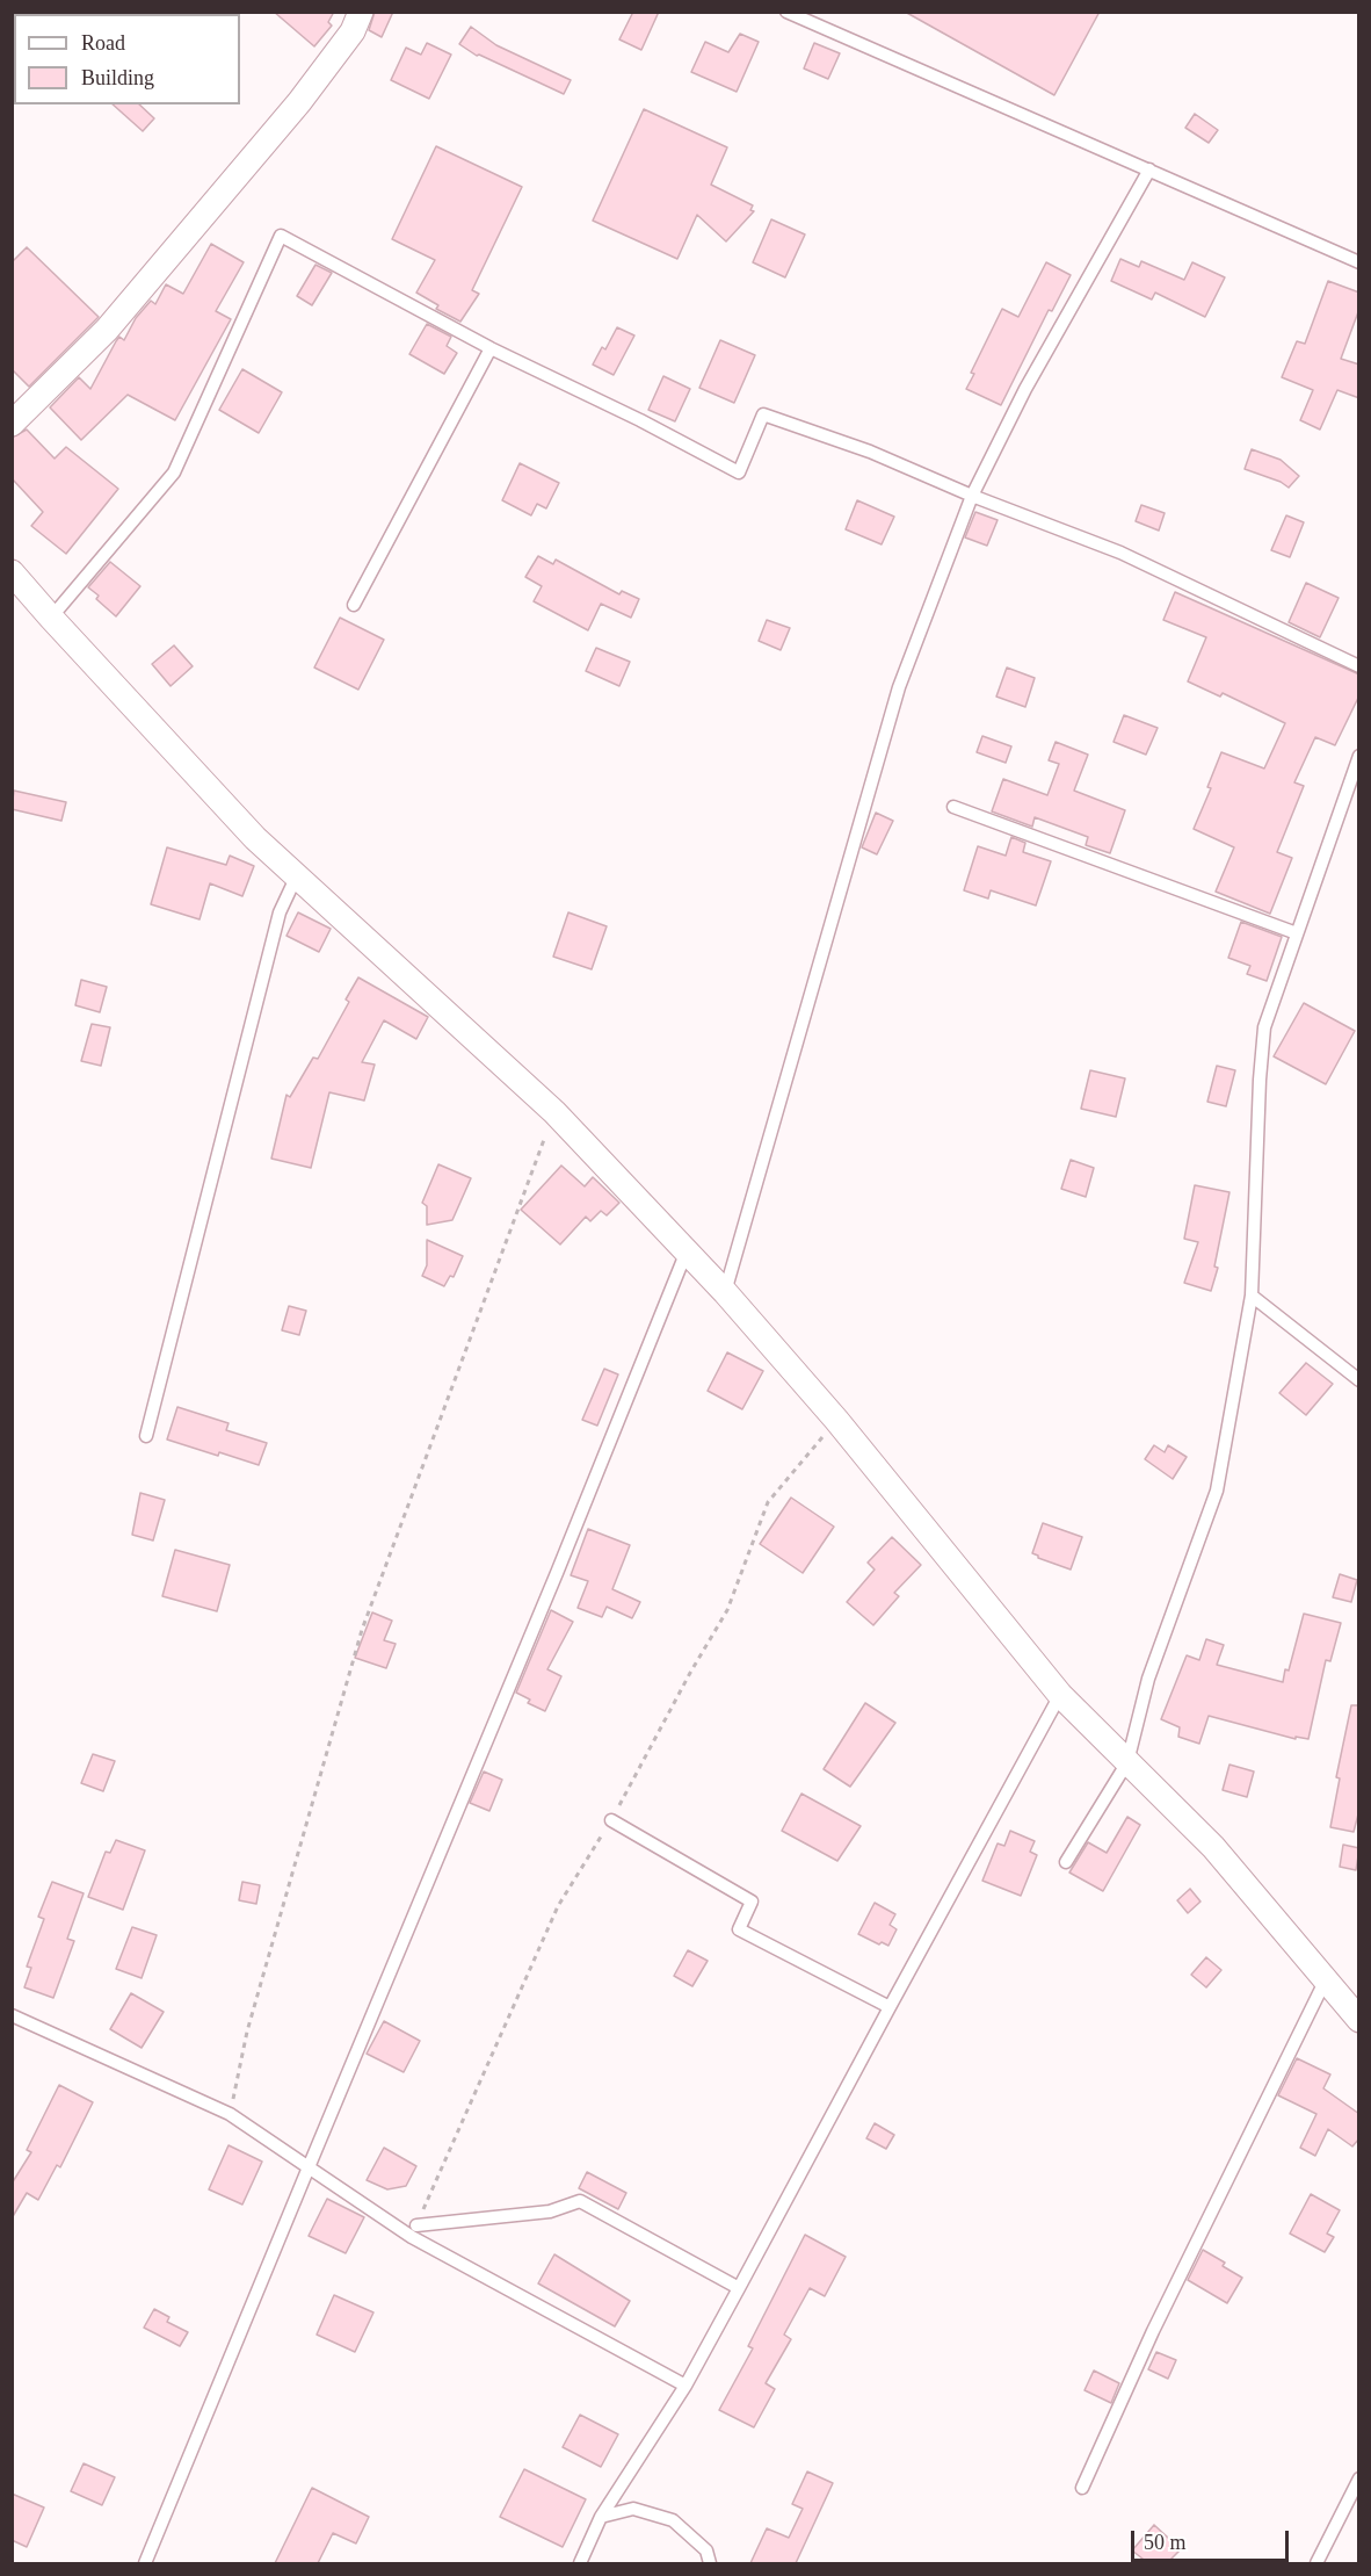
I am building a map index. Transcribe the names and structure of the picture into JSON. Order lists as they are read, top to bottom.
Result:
{
  "legend": ["Road", "Building"],
  "scale_bar": "50 m"
}
